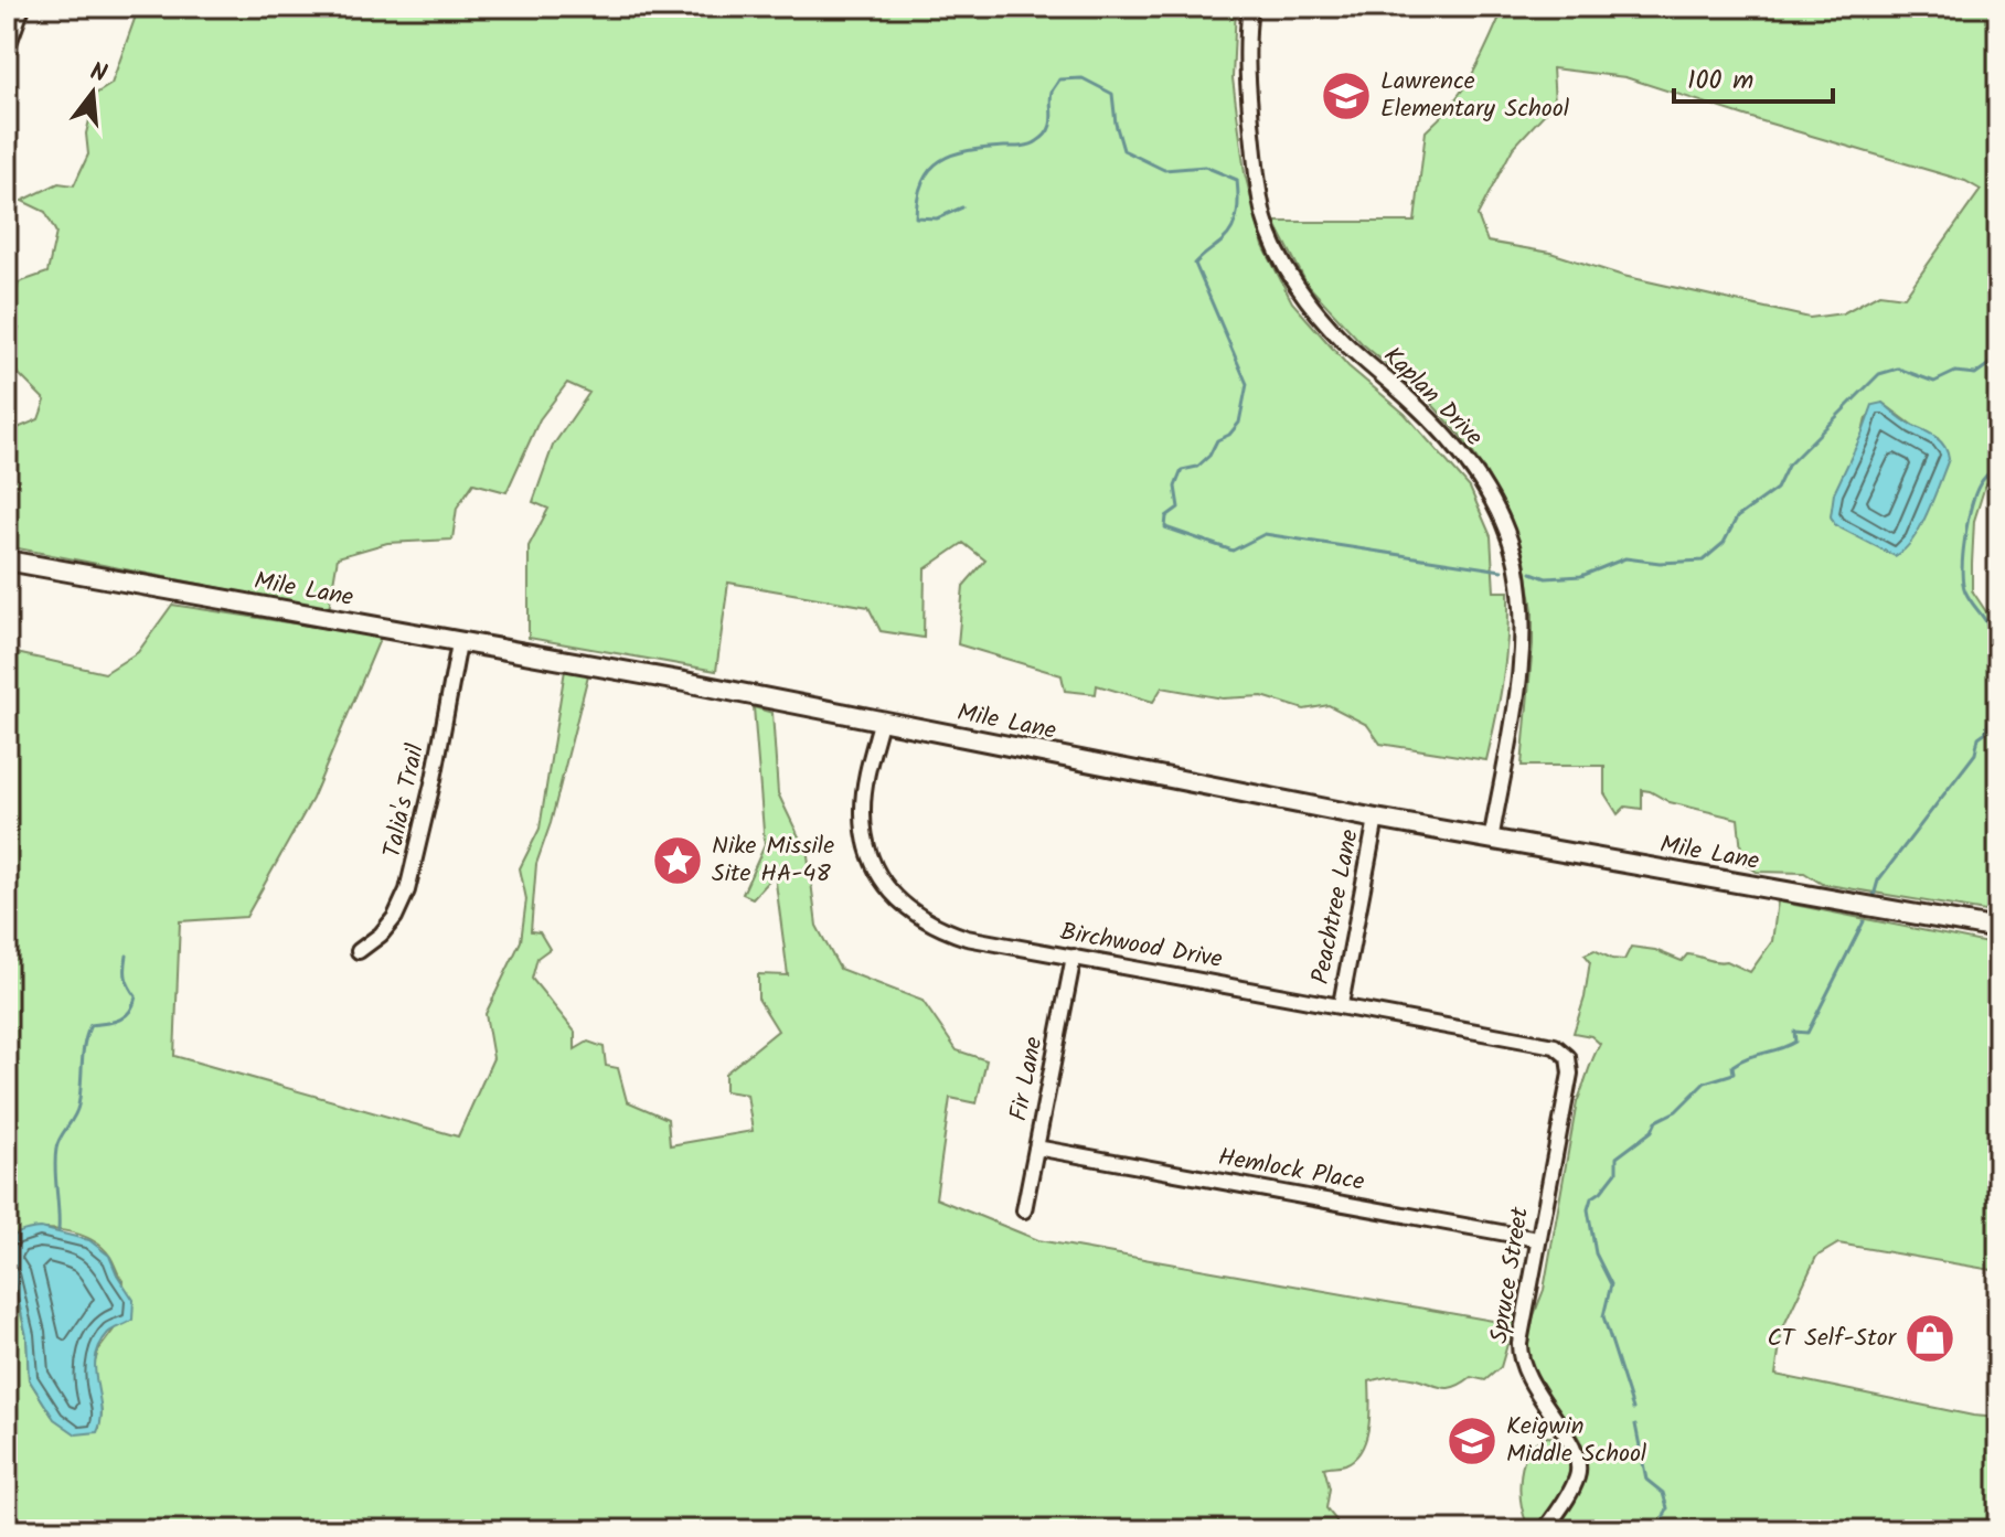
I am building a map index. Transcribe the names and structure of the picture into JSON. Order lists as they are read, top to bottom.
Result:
{
  "streets": {
    "street": [
      "Kaplan Drive",
      "Mile Lane",
      "Talia's Trail",
      "Peachtree Lane",
      "Birchwood Drive",
      "Fir Lane",
      "Hemlock Place",
      "Spruce Street"
    ]
  },
  "crossings": [
    ["Kaplan Drive", "Mile Lane"],
    ["Mile Lane", "Talia's Trail"],
    ["Mile Lane", "Peachtree Lane"],
    ["Mile Lane", "Birchwood Drive"],
    ["Peachtree Lane", "Birchwood Drive"],
    ["Birchwood Drive", "Fir Lane"],
    ["Birchwood Drive", "Spruce Street"],
    ["Fir Lane", "Hemlock Place"],
    ["Hemlock Place", "Spruce Street"]
  ],
  "places": {
    "school or university": ["Lawrence Elementary School", "Keigwin Middle School"],
    "place": ["Nike Missile Site HA-48"],
    "shop": ["CT Self-Stor"]
  },
  "scale_bar": "100 m",
  "north": "top"
}
